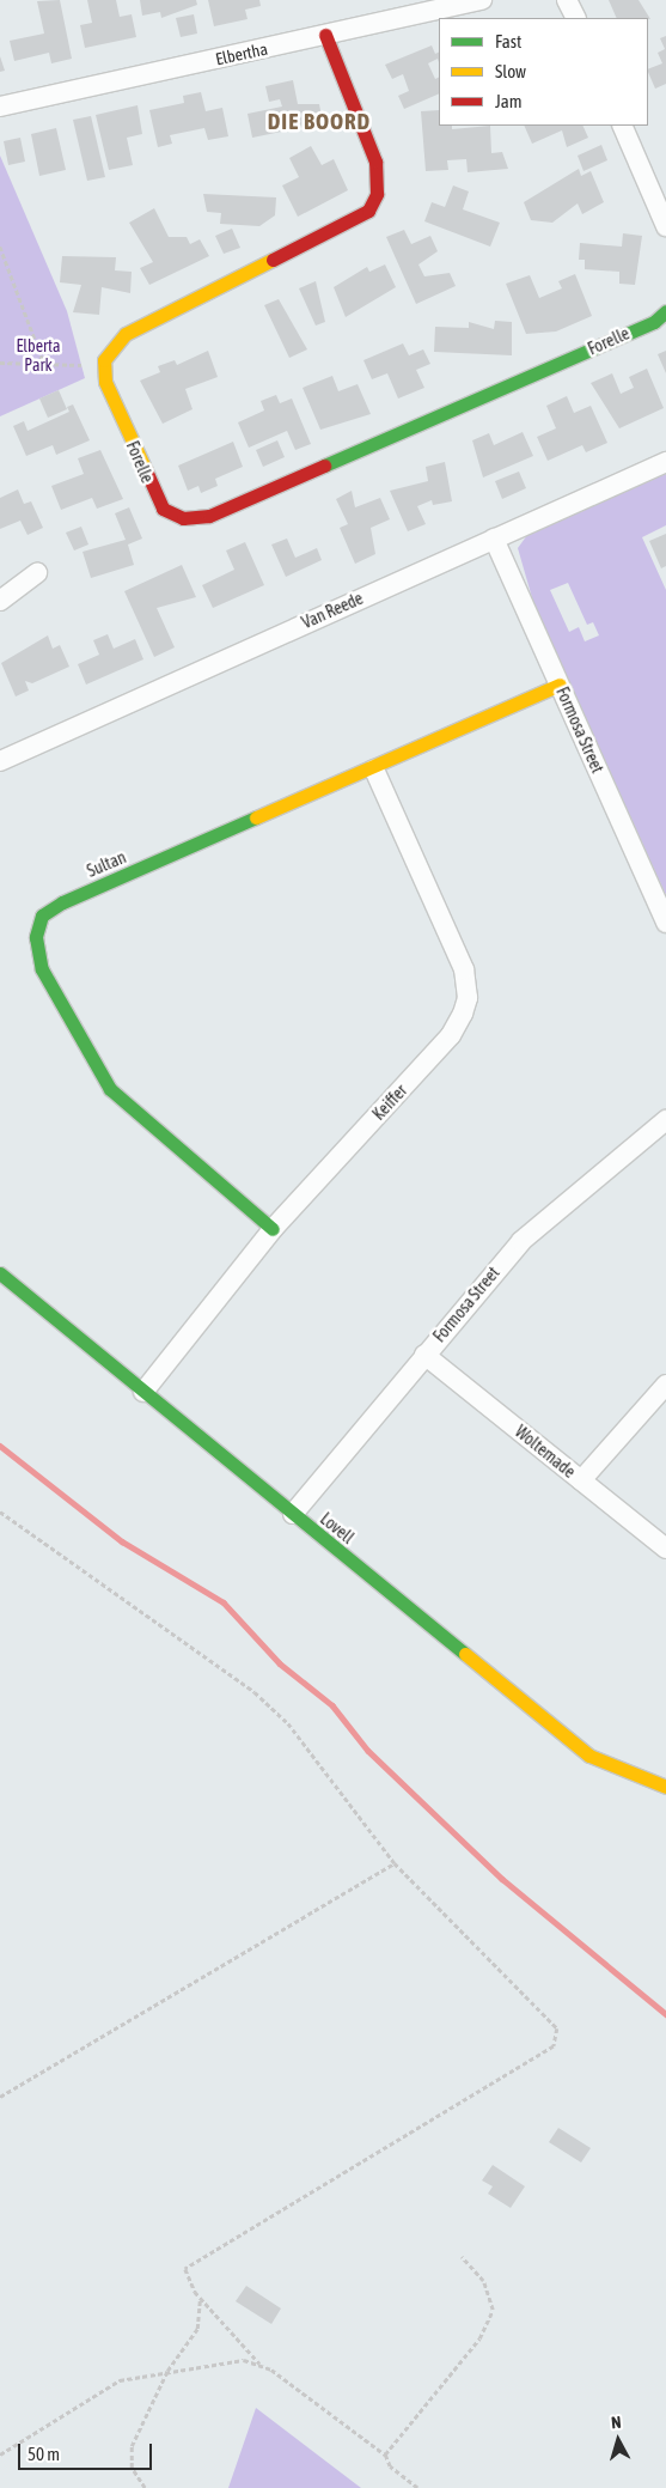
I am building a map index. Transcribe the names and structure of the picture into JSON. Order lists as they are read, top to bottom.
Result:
{
  "streets": {
    "street": [
      "Elbertha",
      "Forelle",
      "Van Reede",
      "Formosa Street",
      "Sultan",
      "Keiffer",
      "Woltemade",
      "Lovell"
    ]
  },
  "crossings": [
    ["Elbertha", "Forelle"],
    ["Van Reede", "Formosa Street"],
    ["Formosa Street", "Sultan"],
    ["Formosa Street", "Woltemade"],
    ["Formosa Street", "Lovell"],
    ["Sultan", "Keiffer"],
    ["Keiffer", "Lovell"]
  ],
  "districts": ["DIE BOORD"],
  "parks": ["Elberta Park"],
  "legend": ["Fast", "Slow", "Jam"],
  "scale_bar": "50 m",
  "north": "top"
}
